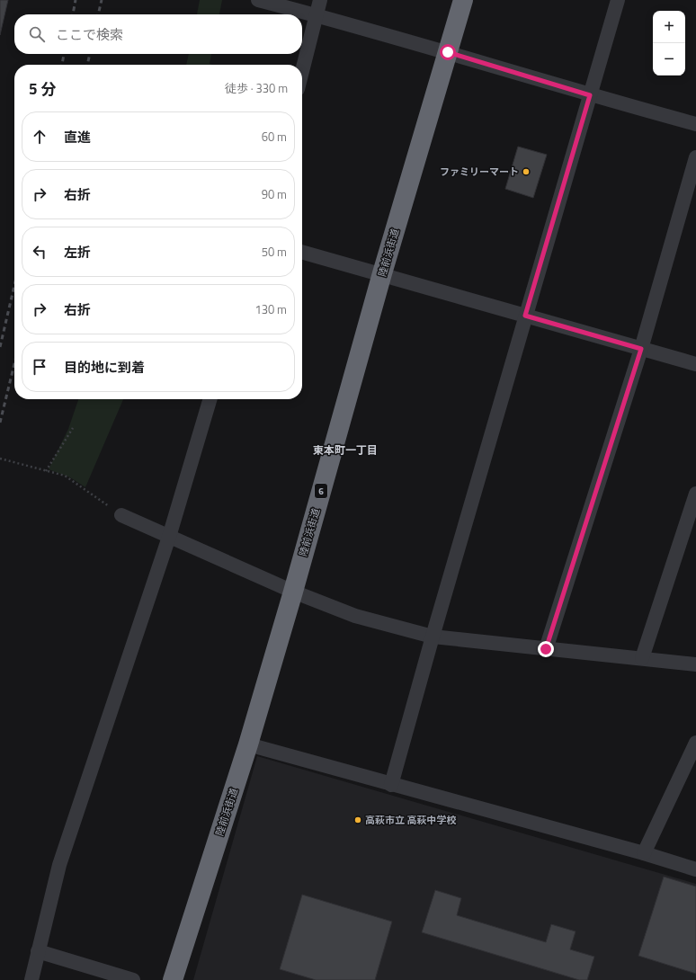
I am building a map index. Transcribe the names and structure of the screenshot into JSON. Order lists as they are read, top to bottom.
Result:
{
  "streets": {
    "highway": ["陸前浜街道", "6"]
  },
  "districts": ["東本町一丁目"],
  "places": ["ファミリーマート", "高萩市立 高萩中学校"],
  "page": {
    "map_buttons": ["+", "−"],
    "search": "ここで検索",
    "heading": ["5 分", "徒歩 · 330 m"],
    "list": [
      ["直進", "60 m"],
      ["右折", "90 m"],
      ["左折", "50 m"],
      ["右折", "130 m"],
      "目的地に到着"
    ]
  }
}
